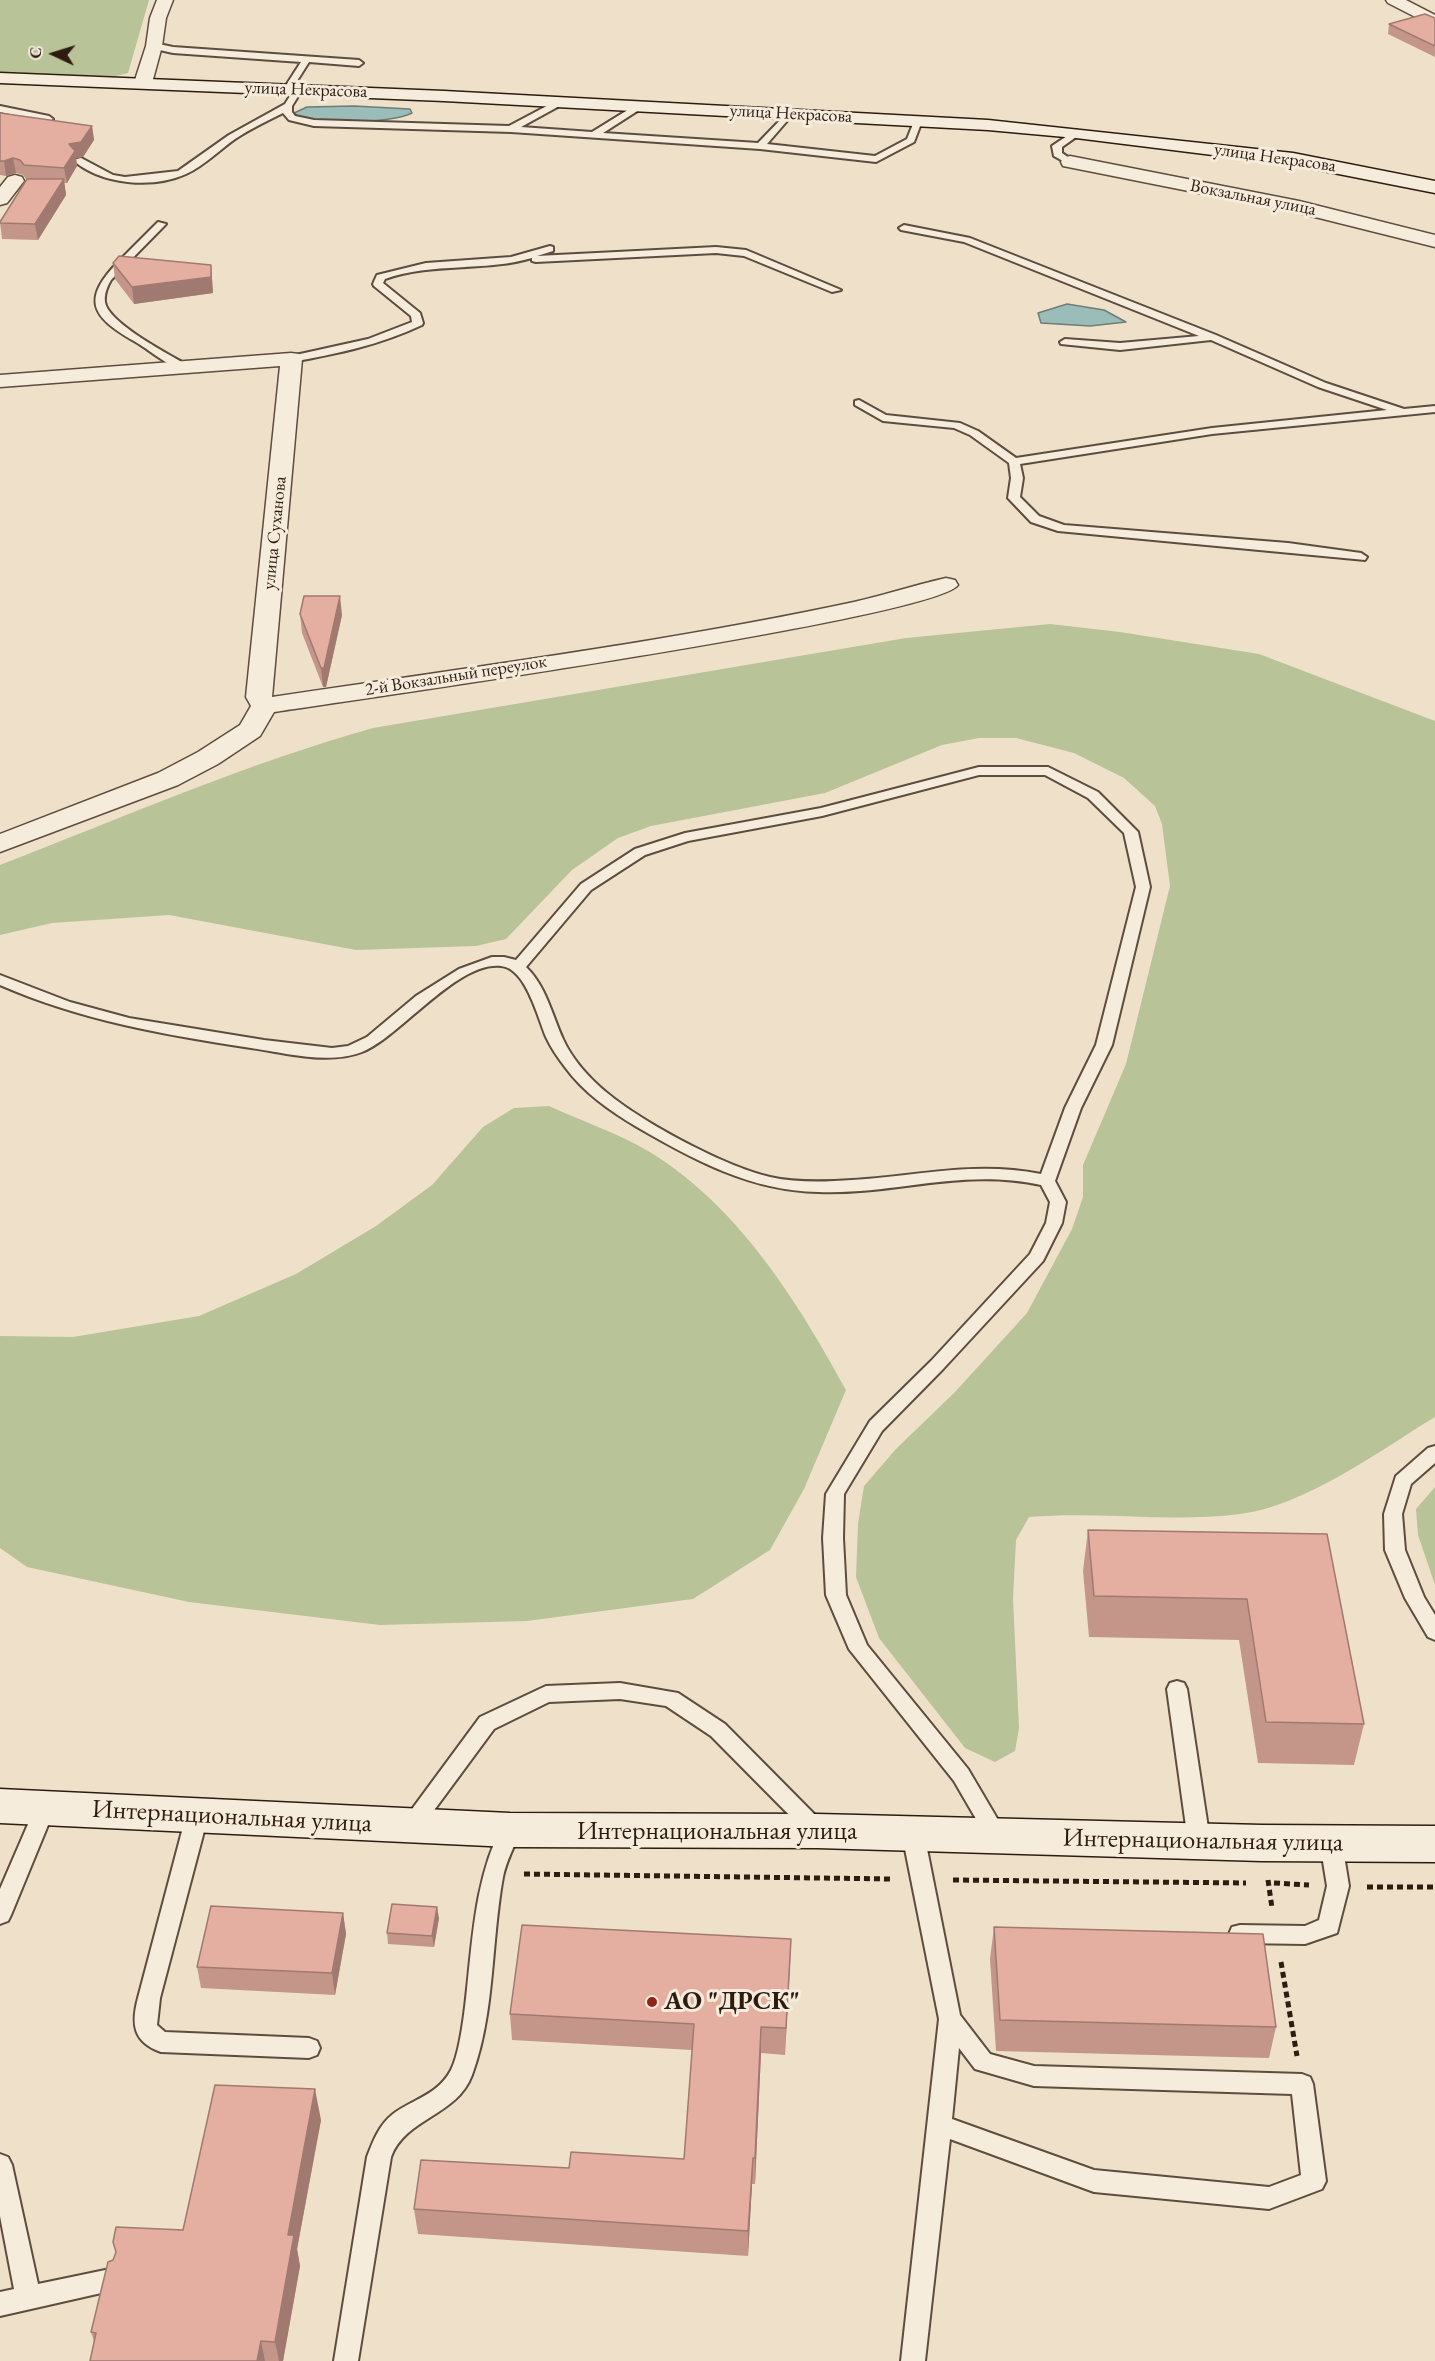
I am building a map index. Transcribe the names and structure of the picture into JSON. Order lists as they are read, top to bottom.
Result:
{
  "streets": {
    "street": [
      "улица Некрасова",
      "Вокзальная улица",
      "улица Суханова",
      "2-й Вокзальный переулок",
      "Интернациональная улица"
    ]
  },
  "crossings": [
    ["улица Суханова", "2-й Вокзальный переулок"]
  ],
  "places": ["АО \"ДРСК\""],
  "north": "left"
}
